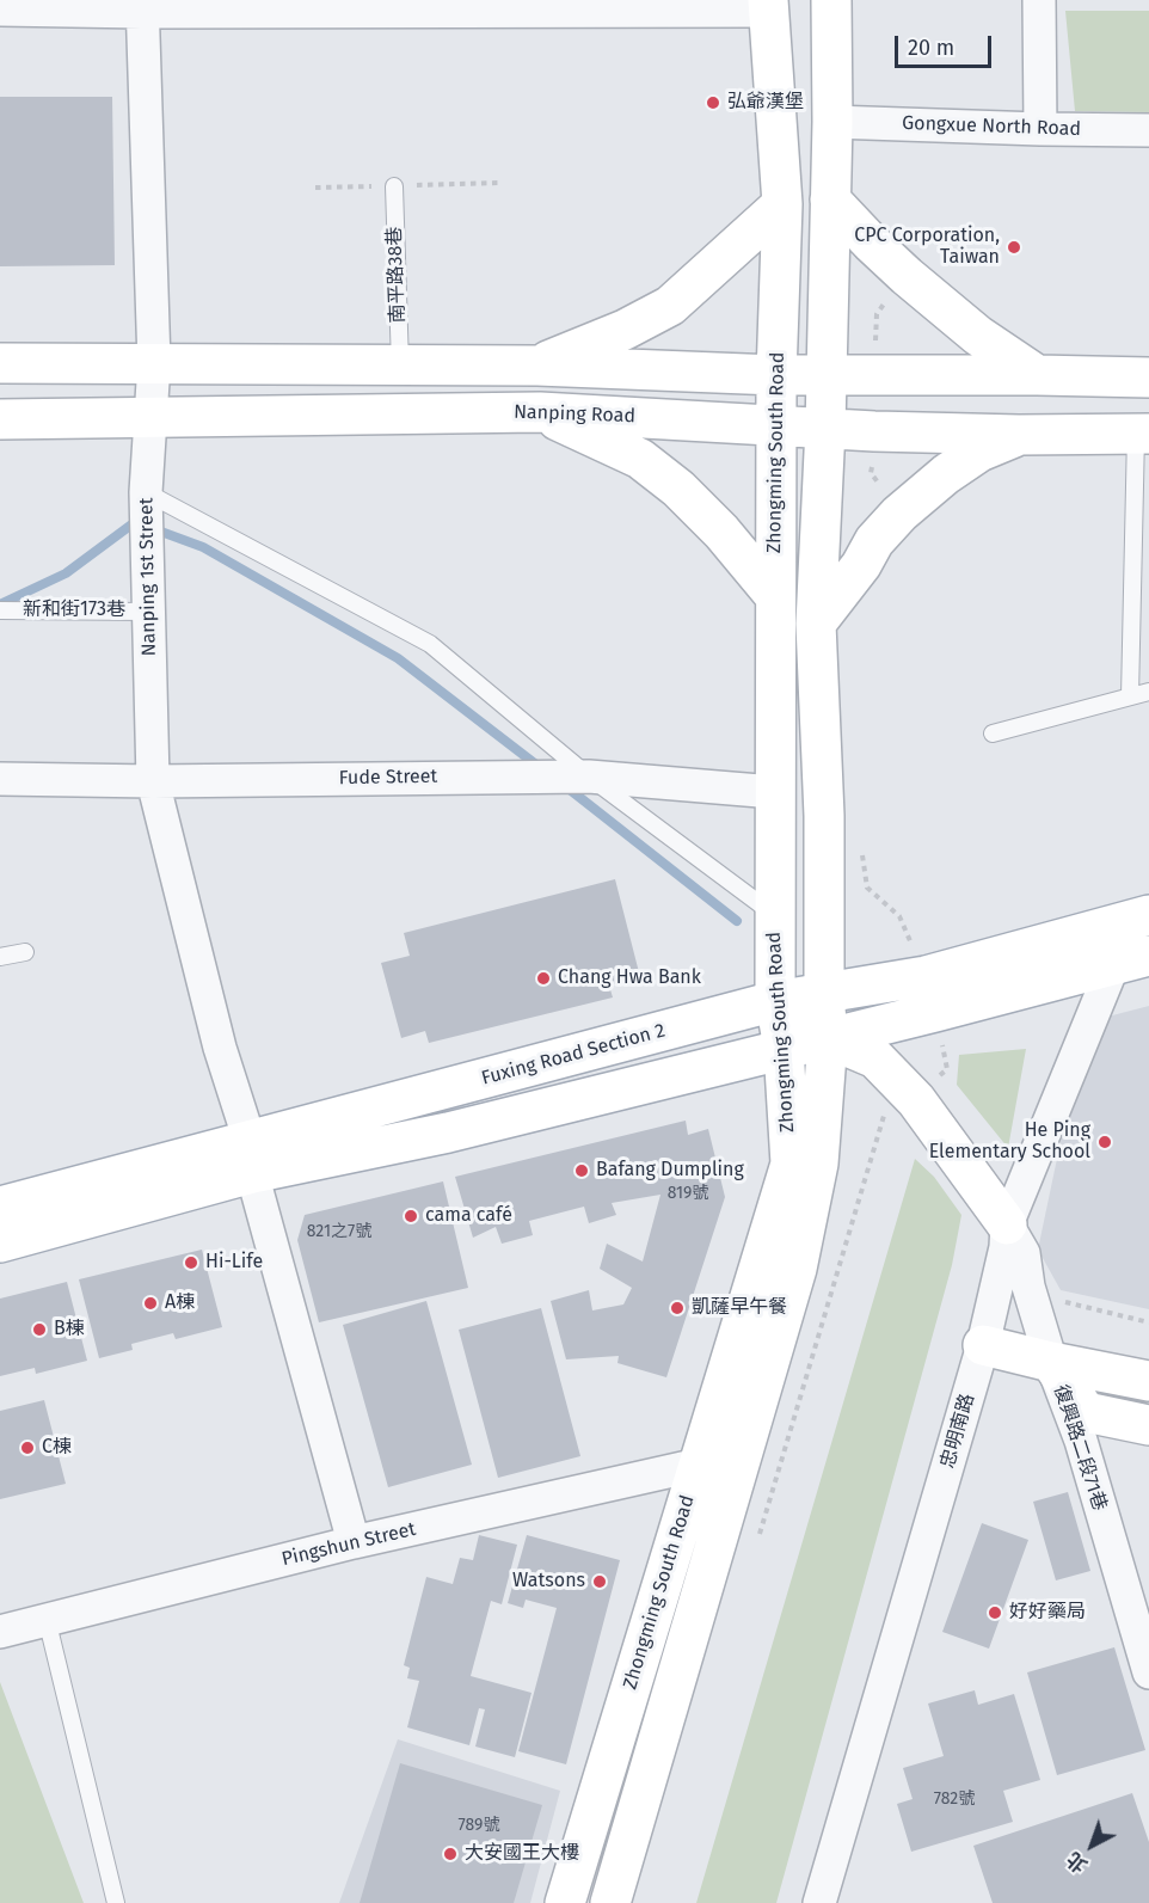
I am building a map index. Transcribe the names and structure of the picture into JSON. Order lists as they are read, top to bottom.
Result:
{
  "streets": {
    "main road": ["Nanping Road", "Zhongming South Road", "Fuxing Road Section 2"],
    "street": [
      "Gongxue North Road",
      "Nanping 1st Street",
      "Fude Street",
      "忠明南路",
      "復興路二段71巷",
      "Pingshun Street"
    ],
    "lane": ["南平路38巷", "新和街173巷"]
  },
  "crossings": [
    ["Gongxue North Road", "Zhongming South Road"],
    ["Nanping Road", "Zhongming South Road"],
    ["Nanping Road", "Nanping 1st Street"],
    ["Zhongming South Road", "Fude Street"],
    ["Zhongming South Road", "Fuxing Road Section 2"],
    ["Zhongming South Road", "Pingshun Street"],
    ["Nanping 1st Street", "新和街173巷"],
    ["Nanping 1st Street", "Fude Street"],
    ["Nanping 1st Street", "Fuxing Road Section 2"],
    ["Nanping 1st Street", "Pingshun Street"],
    ["Fuxing Road Section 2", "忠明南路"],
    ["忠明南路", "復興路二段71巷"]
  ],
  "places": [
    "弘爺漢堡",
    "CPC Corporation, Taiwan",
    "Chang Hwa Bank",
    "He Ping Elementary School",
    "Bafang Dumpling",
    "cama café",
    "Hi-Life",
    "A棟",
    "凱薩早午餐",
    "B棟",
    "C棟",
    "Watsons",
    "好好藥局",
    "大安國王大樓"
  ],
  "house_numbers": [
    "819號",
    "821之7號",
    "782號",
    "789號"
  ],
  "scale_bar": "20 m",
  "north": "bottom left"
}
